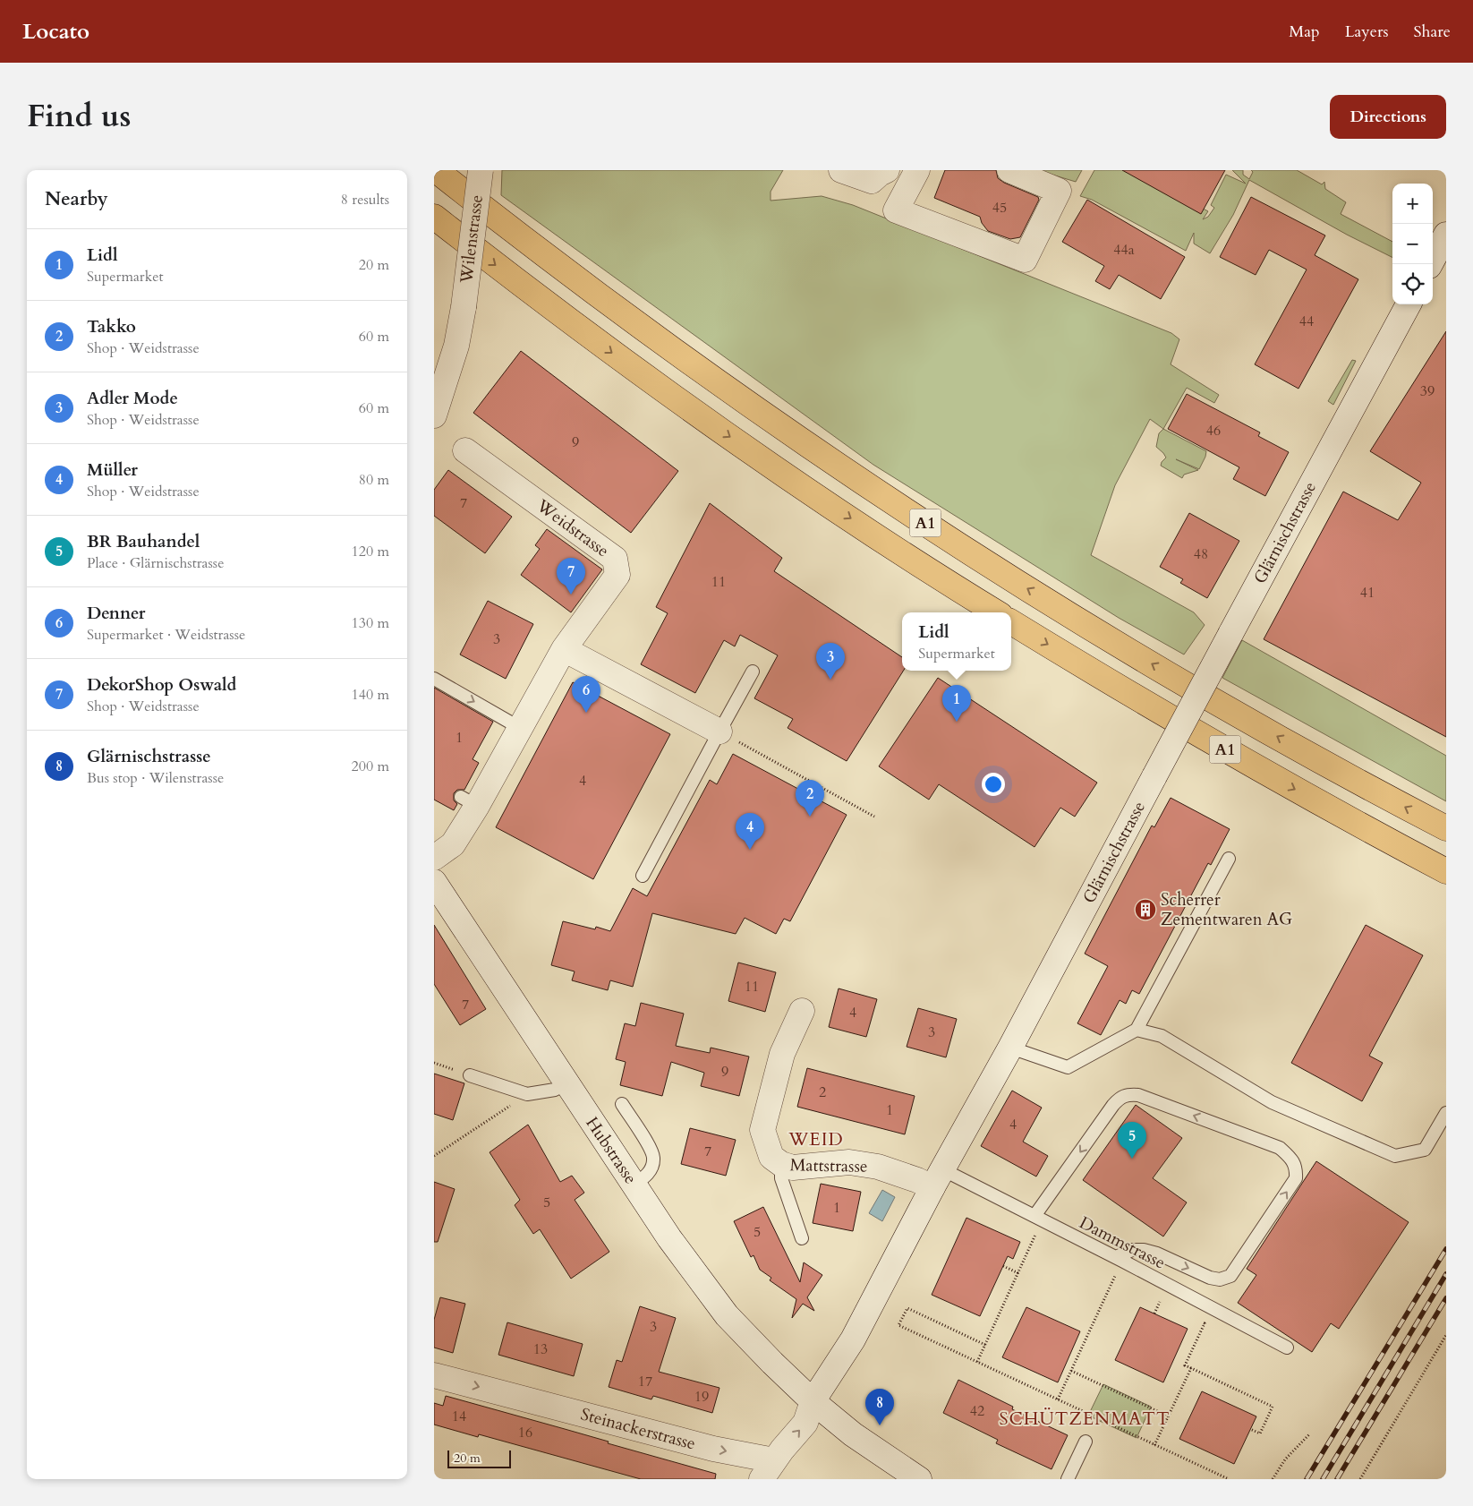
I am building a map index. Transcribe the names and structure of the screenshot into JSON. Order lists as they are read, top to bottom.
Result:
{
  "streets": {
    "highway": ["A1"],
    "street": [
      "Wilenstrasse",
      "Weidstrasse",
      "Glärnischstrasse",
      "Hubstrasse",
      "Mattstrasse",
      "Steinackerstrasse"
    ],
    "lane": ["Dammstrasse"]
  },
  "crossings": [
    ["Glärnischstrasse", "Hubstrasse"],
    ["Glärnischstrasse", "Mattstrasse"],
    ["Glärnischstrasse", "Dammstrasse"],
    ["Glärnischstrasse", "Steinackerstrasse"],
    ["Hubstrasse", "Steinackerstrasse"],
    ["Mattstrasse", "Dammstrasse"]
  ],
  "one_way": ["Steinackerstrasse"],
  "districts": ["WEID", "SCHÜTZENMATT"],
  "places": {
    "building": ["Scherrer Zementwaren AG"]
  },
  "house_numbers": [
    "45",
    "44a",
    "44",
    "39",
    "46",
    "9",
    "7",
    "48",
    "11",
    "41",
    "3",
    "1",
    "4",
    "11",
    "7",
    "4",
    "3",
    "9",
    "2",
    "1",
    "4",
    "7",
    "5",
    "1",
    "5",
    "3",
    "13",
    "17",
    "19",
    "42",
    "14",
    "16"
  ],
  "scale_bar": "20 m",
  "page": {
    "header": "Locato",
    "nav": ["Map", "Layers", "Share"],
    "title": "Find us",
    "buttons": "Directions",
    "heading": ["Nearby", "8 results"],
    "map_buttons": ["+", "−"],
    "list": [
      {
        "mark": "1",
        "name": "Lidl",
        "note": "Supermarket",
        "value": "20 m"
      },
      {
        "mark": "2",
        "name": "Takko",
        "note": "Shop · Weidstrasse",
        "value": "60 m"
      },
      {
        "mark": "3",
        "name": "Adler Mode",
        "note": "Shop · Weidstrasse",
        "value": "60 m"
      },
      {
        "mark": "4",
        "name": "Müller",
        "note": "Shop · Weidstrasse",
        "value": "80 m"
      },
      {
        "mark": "5",
        "name": "BR Bauhandel",
        "note": "Place · Glärnischstrasse",
        "value": "120 m"
      },
      {
        "mark": "6",
        "name": "Denner",
        "note": "Supermarket · Weidstrasse",
        "value": "130 m"
      },
      {
        "mark": "7",
        "name": "DekorShop Oswald",
        "note": "Shop · Weidstrasse",
        "value": "140 m"
      },
      {
        "mark": "8",
        "name": "Glärnischstrasse",
        "note": "Bus stop · Wilenstrasse",
        "value": "200 m"
      }
    ],
    "pins": [
      "7",
      "3",
      "6",
      "1",
      "2",
      "4",
      "5",
      "8"
    ],
    "popup": ["Lidl", "Supermarket"],
    "scale": "20 m"
  }
}
